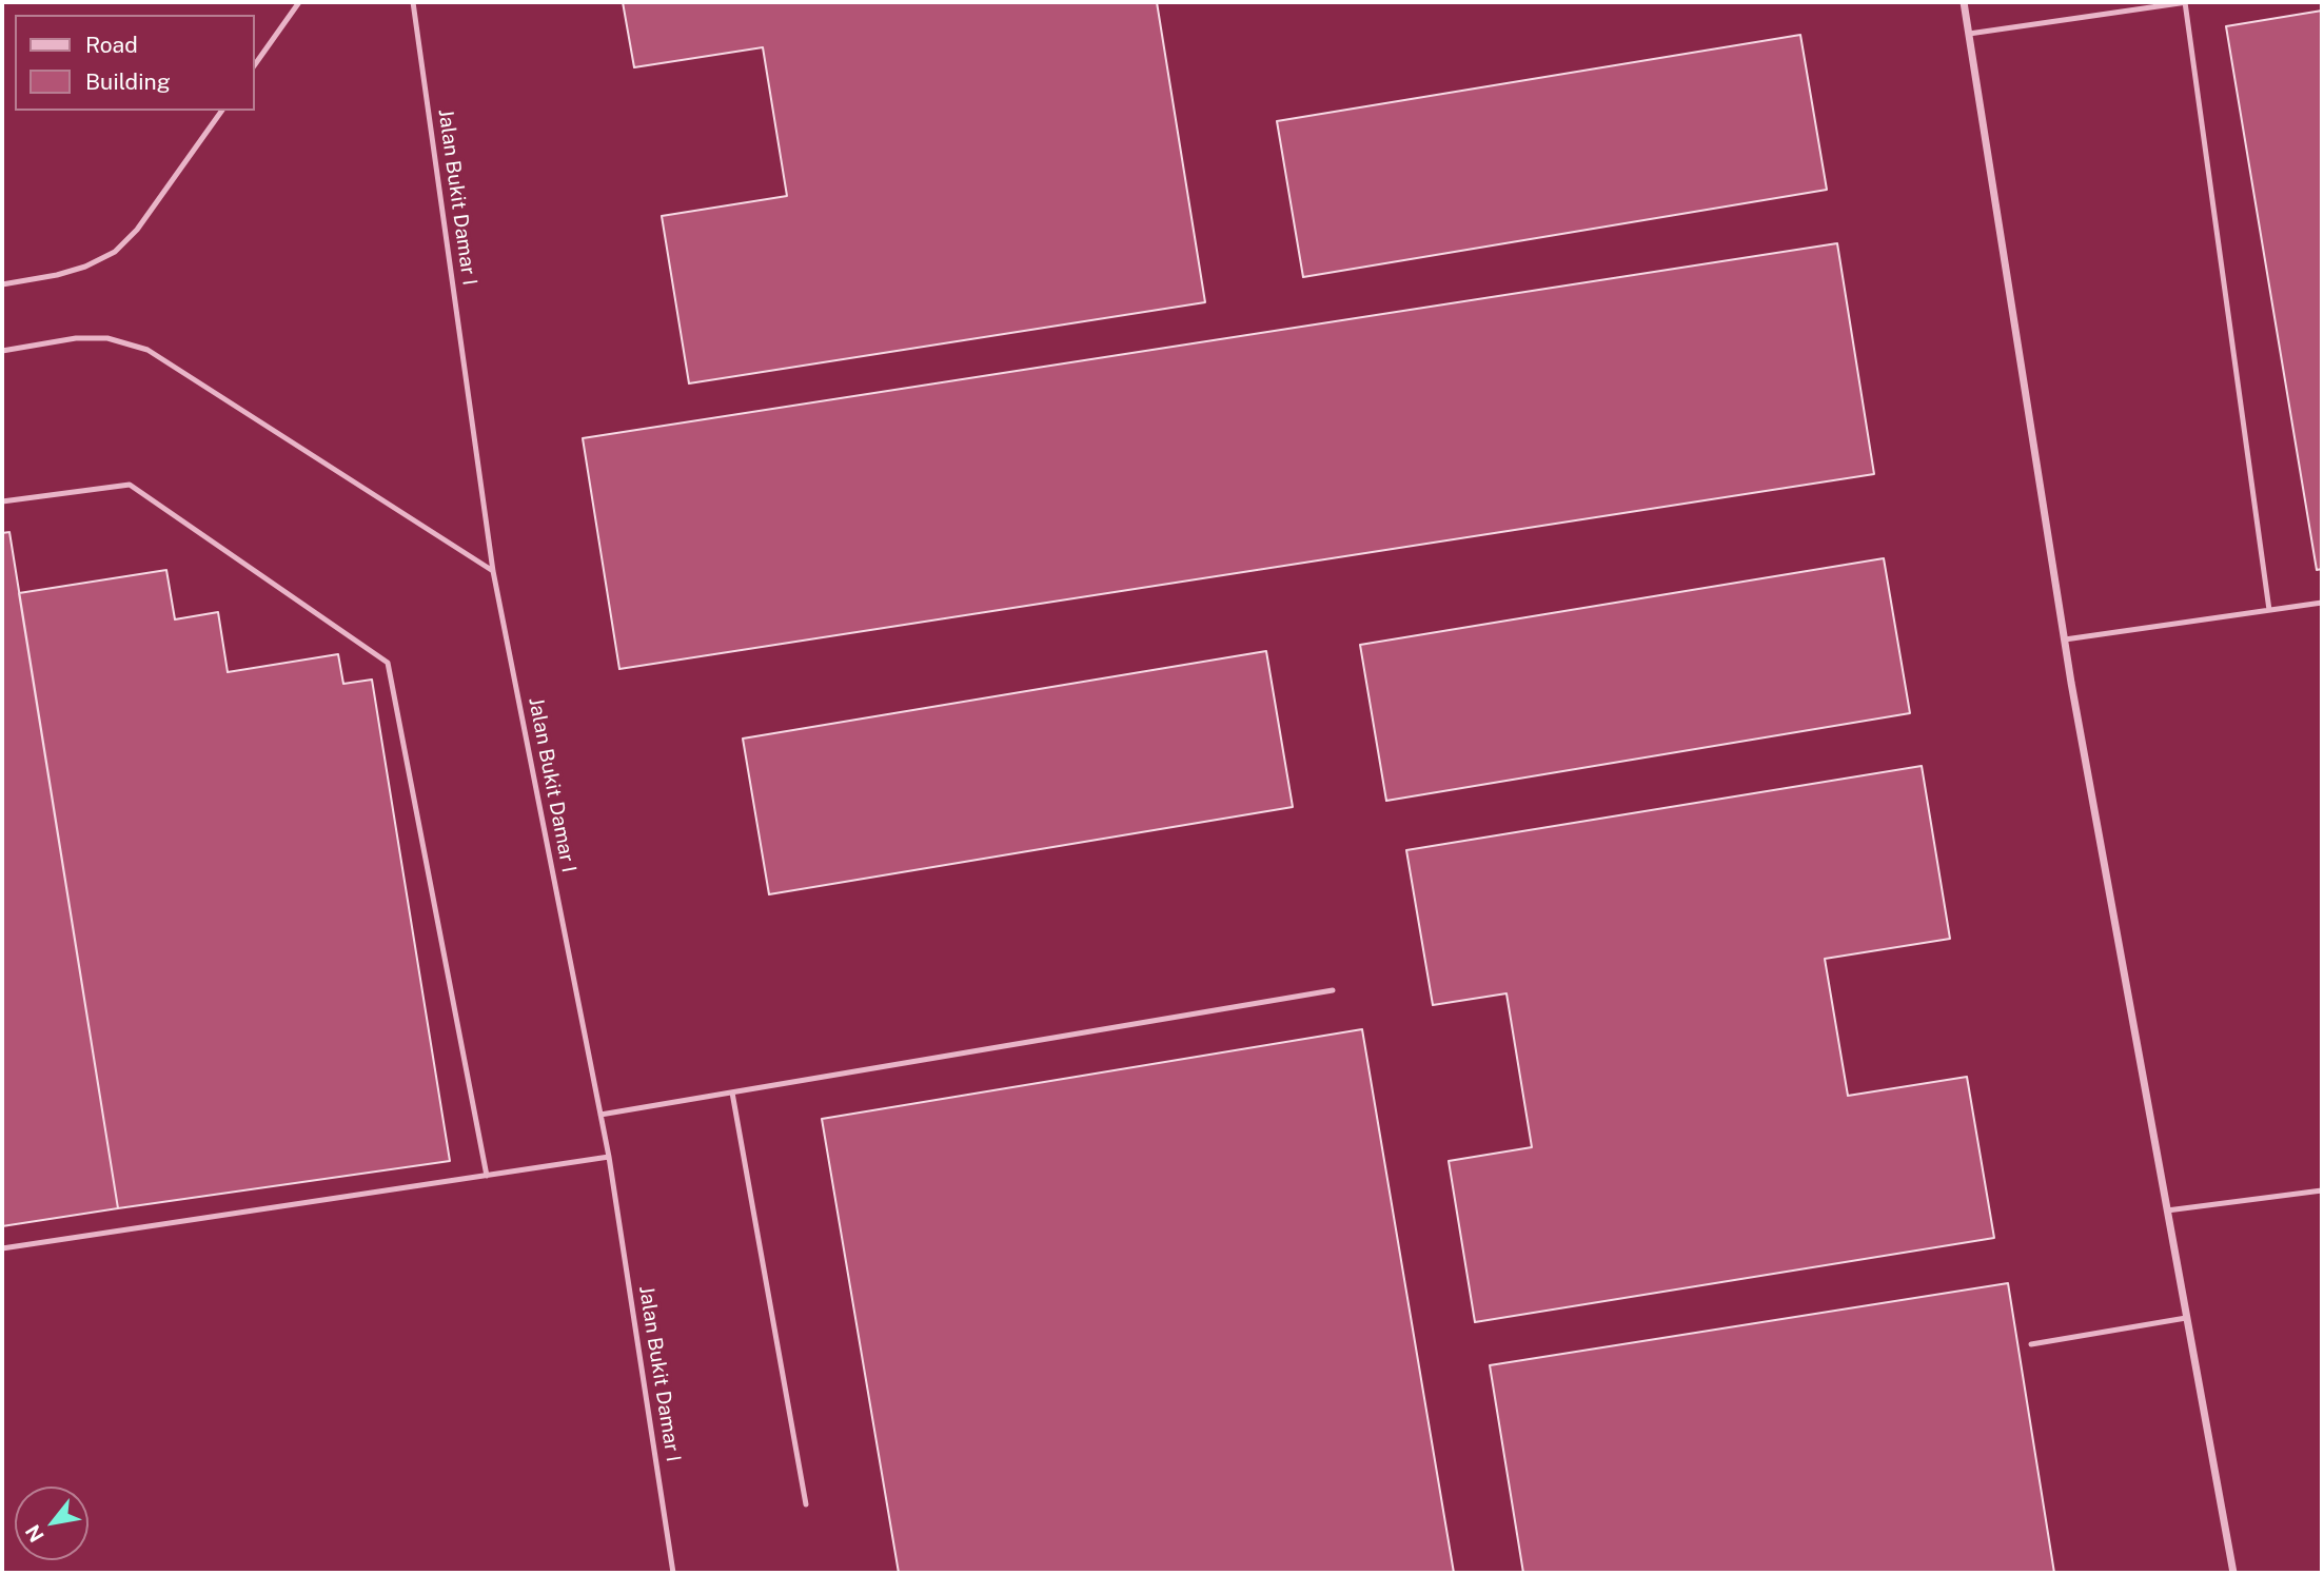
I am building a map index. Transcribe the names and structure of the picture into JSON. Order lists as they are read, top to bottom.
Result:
{
  "streets": {
    "lane": ["Jalan Bukit Damar I"]
  },
  "legend": ["Road", "Building"],
  "north": "bottom left"
}
